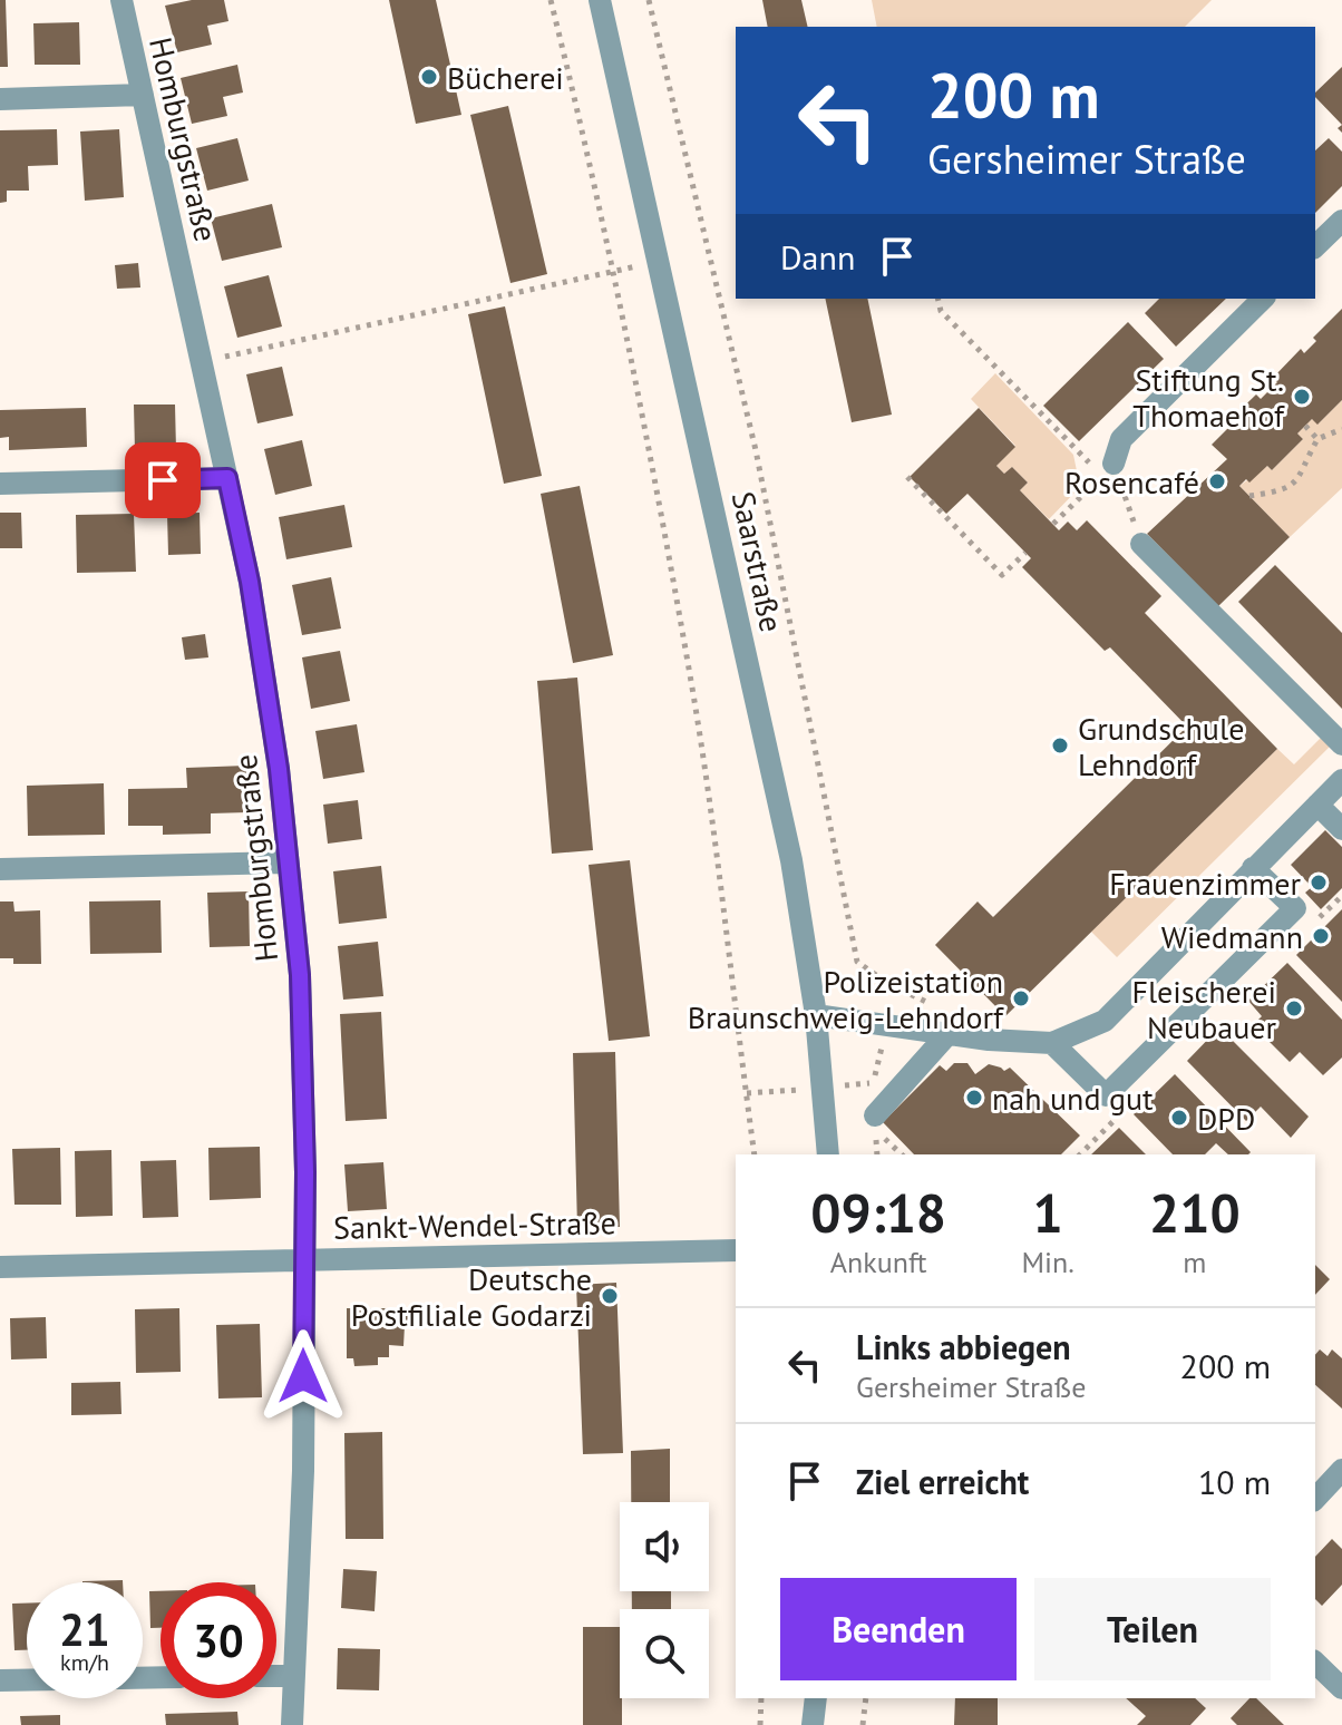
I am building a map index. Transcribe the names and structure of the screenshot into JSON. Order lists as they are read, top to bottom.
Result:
{
  "streets": {
    "street": ["Homburgstraße", "Saarstraße", "Sankt-Wendel-Straße"]
  },
  "crossings": [
    ["Homburgstraße", "Sankt-Wendel-Straße"]
  ],
  "places": [
    "Bücherei",
    "Stiftung St. Thomaehof",
    "Rosencafé",
    "Grundschule Lehndorf",
    "Frauenzimmer",
    "Wiedmann",
    "Polizeistation Braunschweig-Lehndorf",
    "Fleischerei Neubauer",
    "nah und gut",
    "DPD",
    "Deutsche Postfiliale Godarzi"
  ],
  "page": {
    "turn": ["200 m", "Gersheimer Straße"],
    "then": "Dann",
    "eta": [
      "09:18",
      "Ankunft",
      "1",
      "Min.",
      "210",
      "m"
    ],
    "list": [
      {
        "name": "Links abbiegen",
        "note": "Gersheimer Straße",
        "value": "200 m"
      },
      {
        "name": "Ziel erreicht",
        "value": "10 m"
      }
    ],
    "buttons": ["Beenden", "Teilen"],
    "speed": "21 km/h",
    "limit": "30"
  }
}
